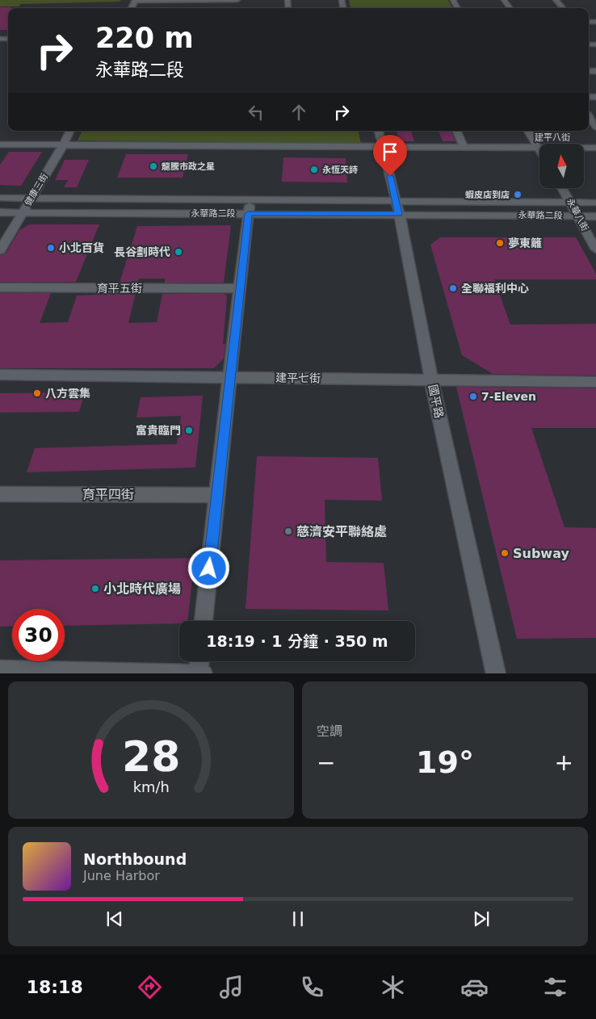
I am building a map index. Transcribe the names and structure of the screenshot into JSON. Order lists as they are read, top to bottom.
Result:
{
  "streets": {
    "street": [
      "建平八街",
      "健康三街",
      "永華路二段",
      "永華八街",
      "育平五街",
      "建平七街",
      "國平路",
      "育平四街"
    ]
  },
  "crossings": [
    ["建平八街", "健康三街"],
    ["建平八街", "國平路"],
    ["健康三街", "永華路二段"],
    ["永華路二段", "永華八街"],
    ["永華路二段", "國平路"],
    ["建平七街", "國平路"]
  ],
  "places": [
    "龍騰市政之星",
    "永恆天詩",
    "蝦皮店到店",
    "夢東籬",
    "小北百貨",
    "長谷劃時代",
    "全聯福利中心",
    "八方雲集",
    "7-Eleven",
    "富貴臨門",
    "慈濟安平聯絡處",
    "Subway",
    "小北時代廣場"
  ],
  "north": "top",
  "page": {
    "turn": ["220 m", "永華路二段"],
    "limit": "30",
    "trip": "18:19 · 1 分鐘 · 350 m",
    "tile": "空調",
    "heat": ["−", "19°", "+"],
    "song": ["Northbound", "June Harbor"],
    "tabs": "18:18",
    "gauge": ["28", "km/h"]
  }
}
